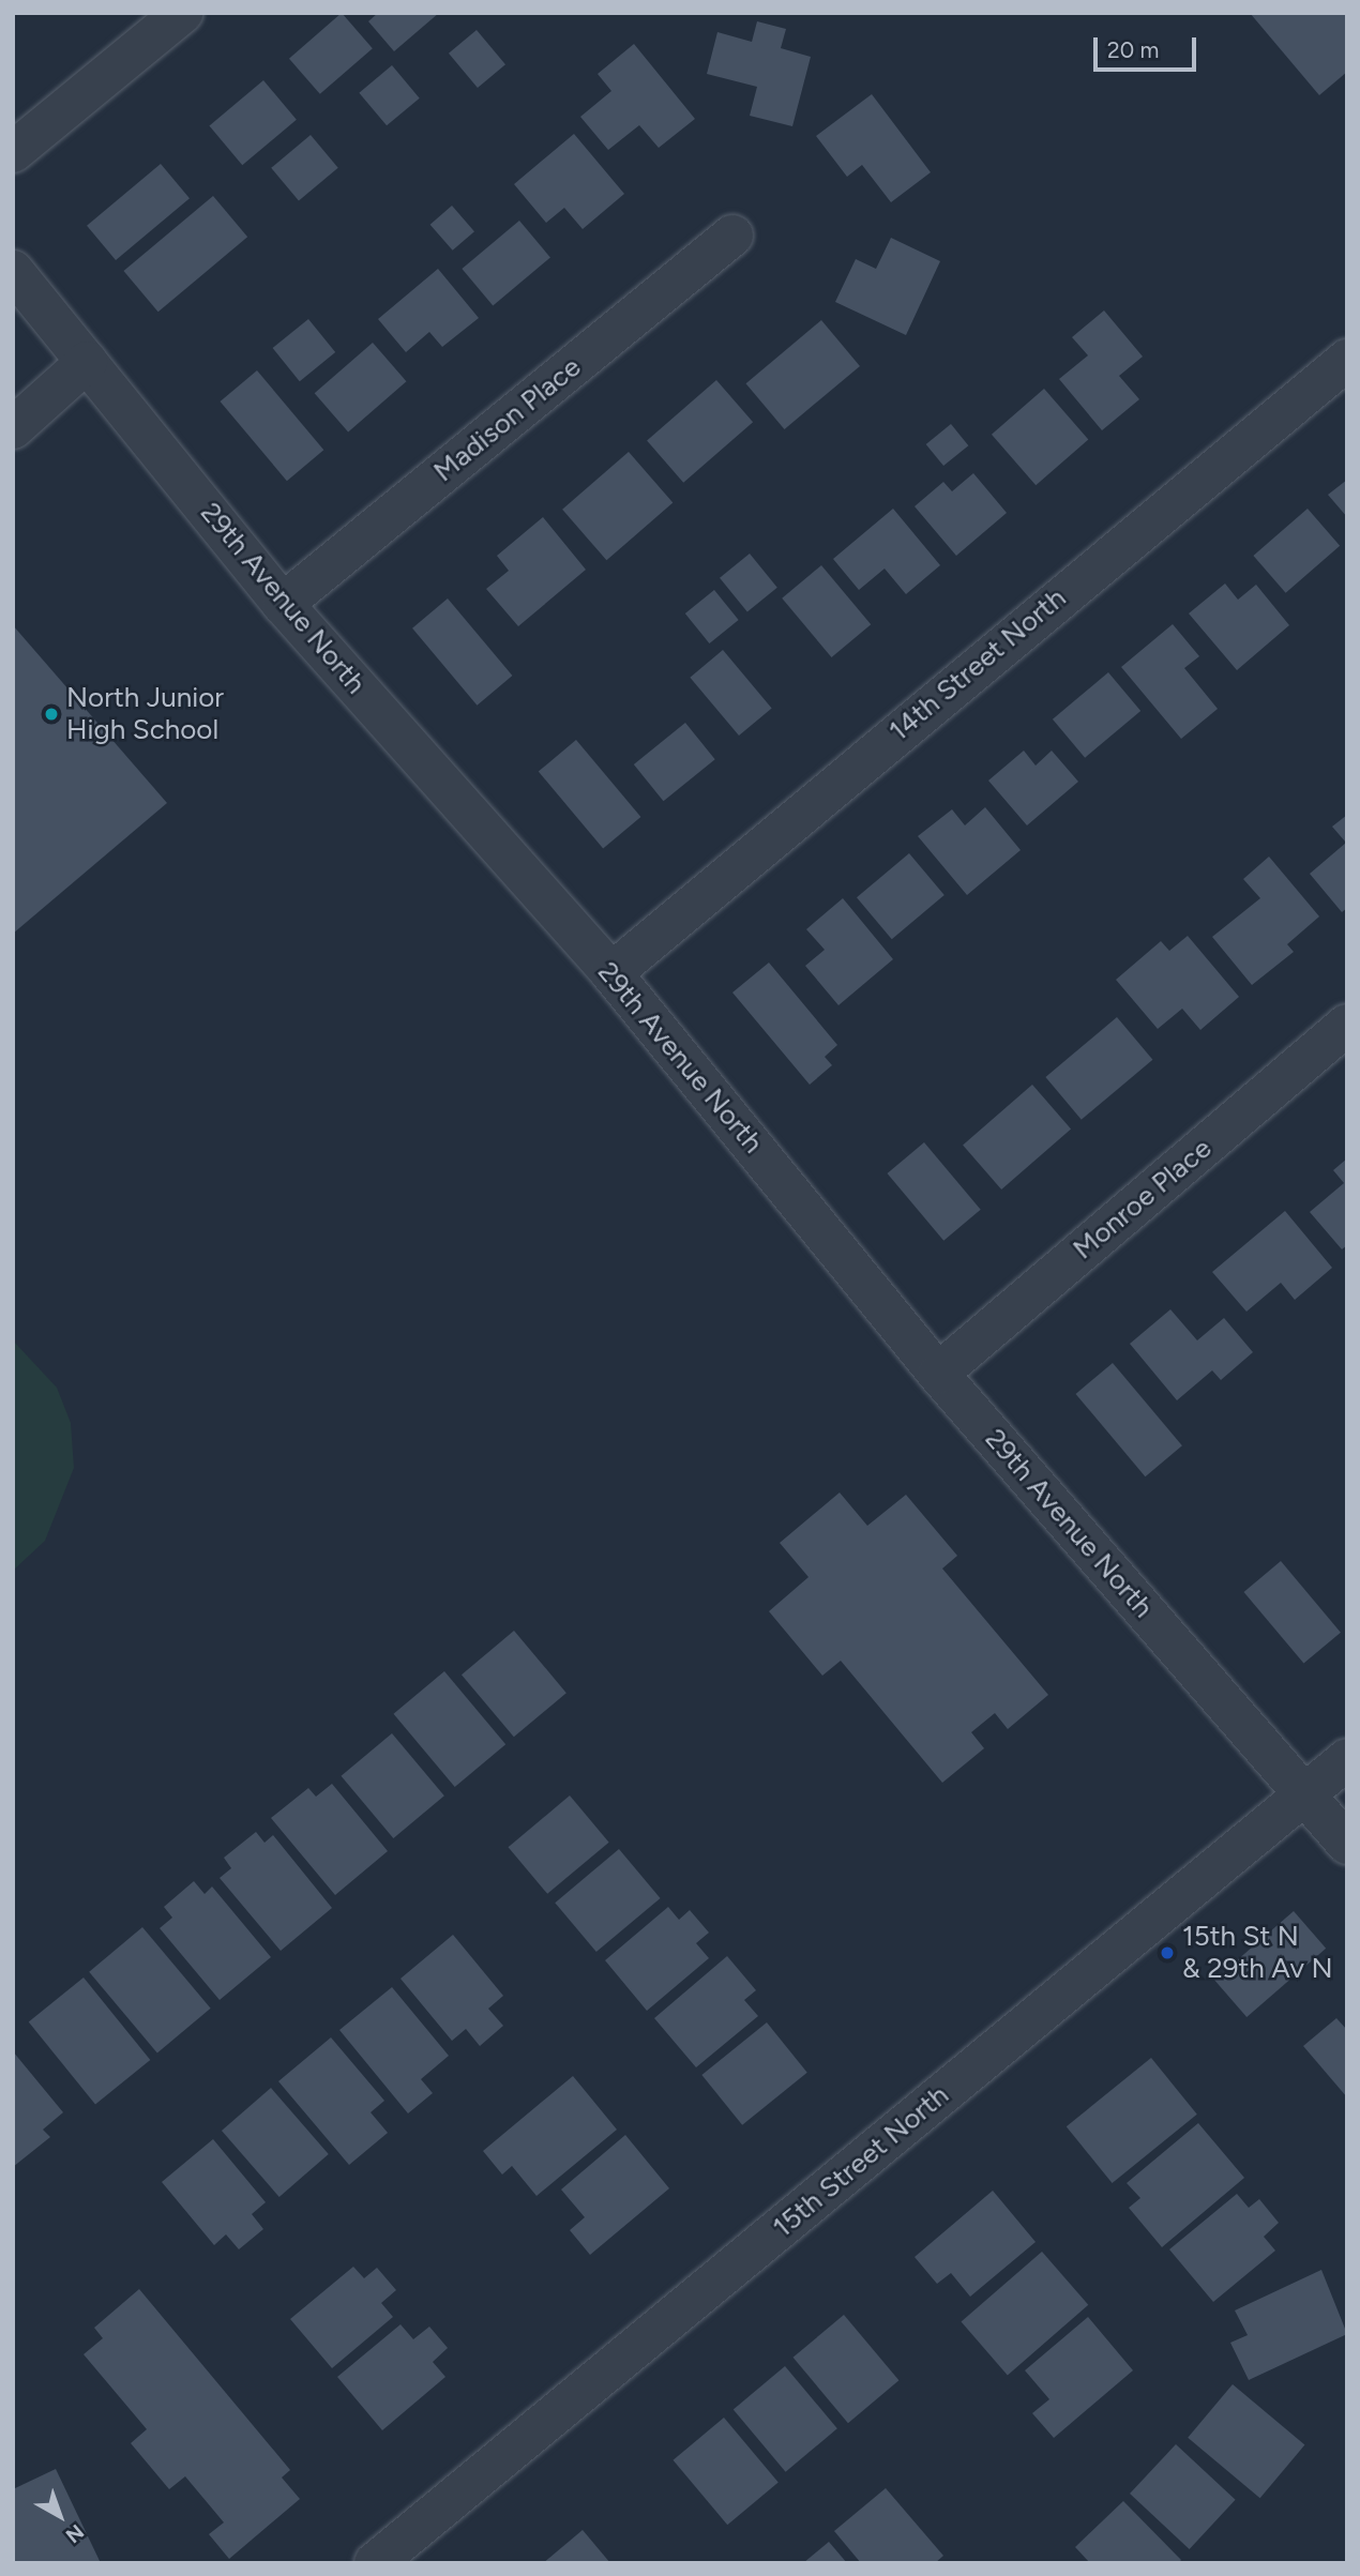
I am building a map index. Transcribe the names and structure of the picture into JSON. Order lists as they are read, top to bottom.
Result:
{
  "streets": {
    "street": [
      "Madison Place",
      "29th Avenue North",
      "14th Street North",
      "Monroe Place",
      "15th Street North"
    ]
  },
  "crossings": [
    ["Madison Place", "29th Avenue North"],
    ["29th Avenue North", "14th Street North"],
    ["29th Avenue North", "Monroe Place"],
    ["29th Avenue North", "15th Street North"]
  ],
  "places": ["North Junior High School", "15th St N & 29th Av N"],
  "scale_bar": "20 m",
  "north": "bottom right"
}
